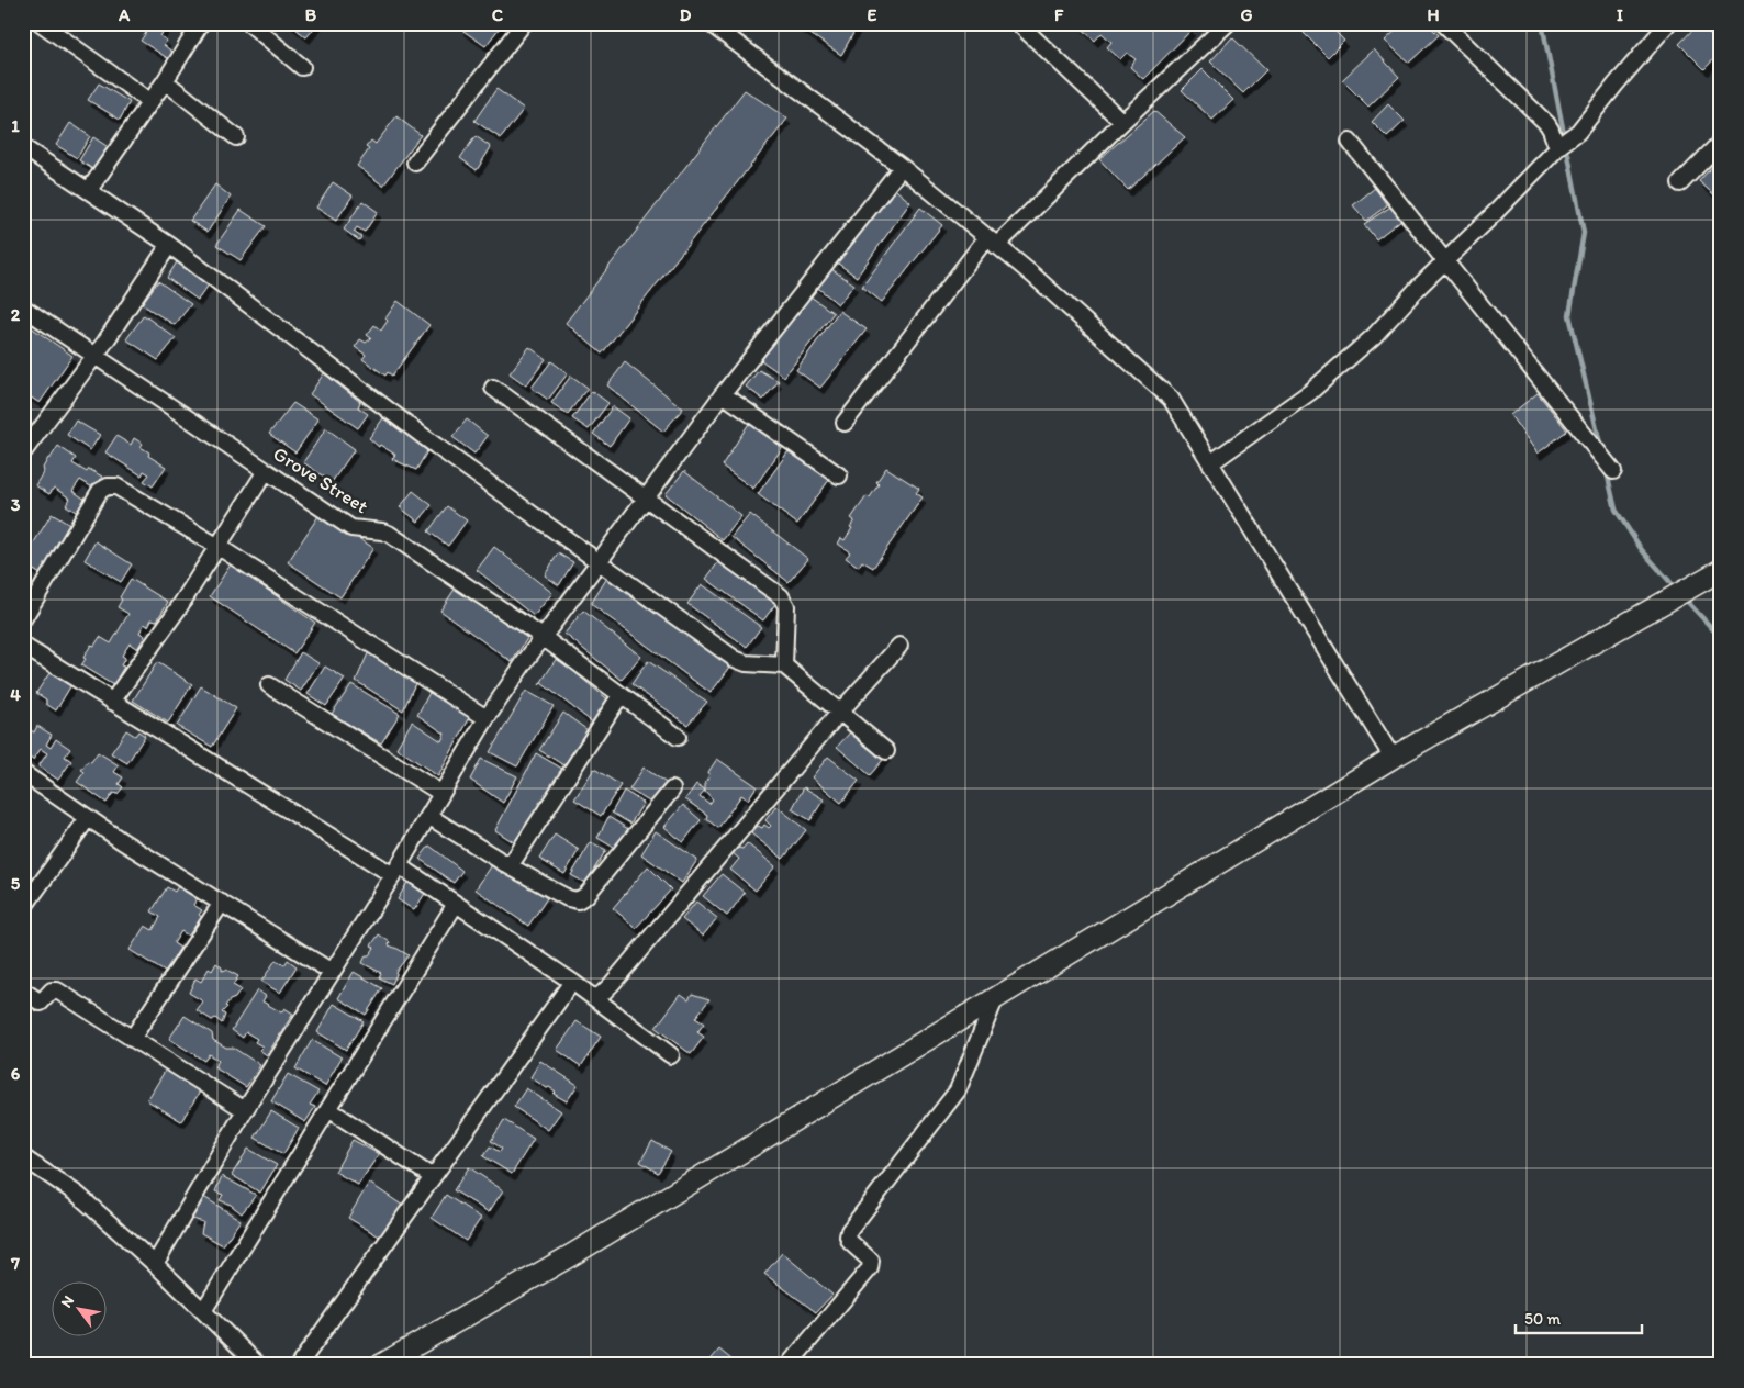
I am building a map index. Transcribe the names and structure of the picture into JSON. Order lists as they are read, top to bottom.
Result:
{
  "streets": {
    "street": ["Grove Street"]
  },
  "scale_bar": "50 m",
  "north": "top left",
  "grid": {
    "columns": [
      "A",
      "B",
      "C",
      "D",
      "E",
      "F",
      "G",
      "H",
      "I"
    ],
    "rows": [
      "1",
      "2",
      "3",
      "4",
      "5",
      "6",
      "7"
    ]
  }
}
